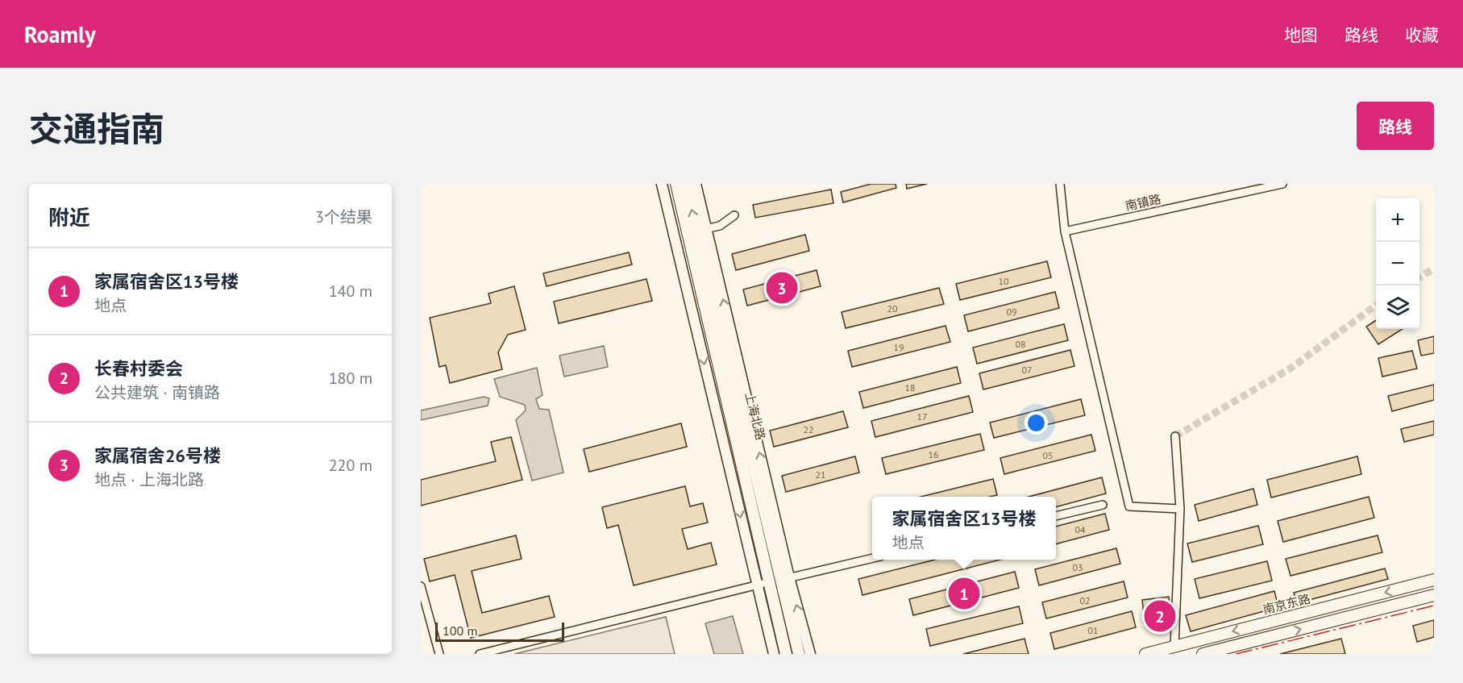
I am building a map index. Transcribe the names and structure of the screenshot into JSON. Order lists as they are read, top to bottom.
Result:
{
  "streets": {
    "main road": ["上海北路", "南京东路"],
    "street": ["南镇路"]
  },
  "house_numbers": [
    "10",
    "20",
    "09",
    "08",
    "19",
    "07",
    "18",
    "17",
    "22",
    "16",
    "05",
    "21",
    "04",
    "03",
    "02",
    "01"
  ],
  "scale_bar": "100 m",
  "page": {
    "header": "Roamly",
    "nav": ["地图", "路线", "收藏"],
    "title": "交通指南",
    "buttons": "路线",
    "heading": ["附近", "3个结果"],
    "map_buttons": ["+", "−"],
    "list": [
      {
        "mark": "1",
        "name": "家属宿舍区13号楼",
        "note": "地点",
        "value": "140 m"
      },
      {
        "mark": "2",
        "name": "长春村委会",
        "note": "公共建筑 · 南镇路",
        "value": "180 m"
      },
      {
        "mark": "3",
        "name": "家属宿舍26号楼",
        "note": "地点 · 上海北路",
        "value": "220 m"
      }
    ],
    "pins": ["3", "1", "2"],
    "popup": ["家属宿舍区13号楼", "地点"],
    "scale": "100 m"
  }
}
